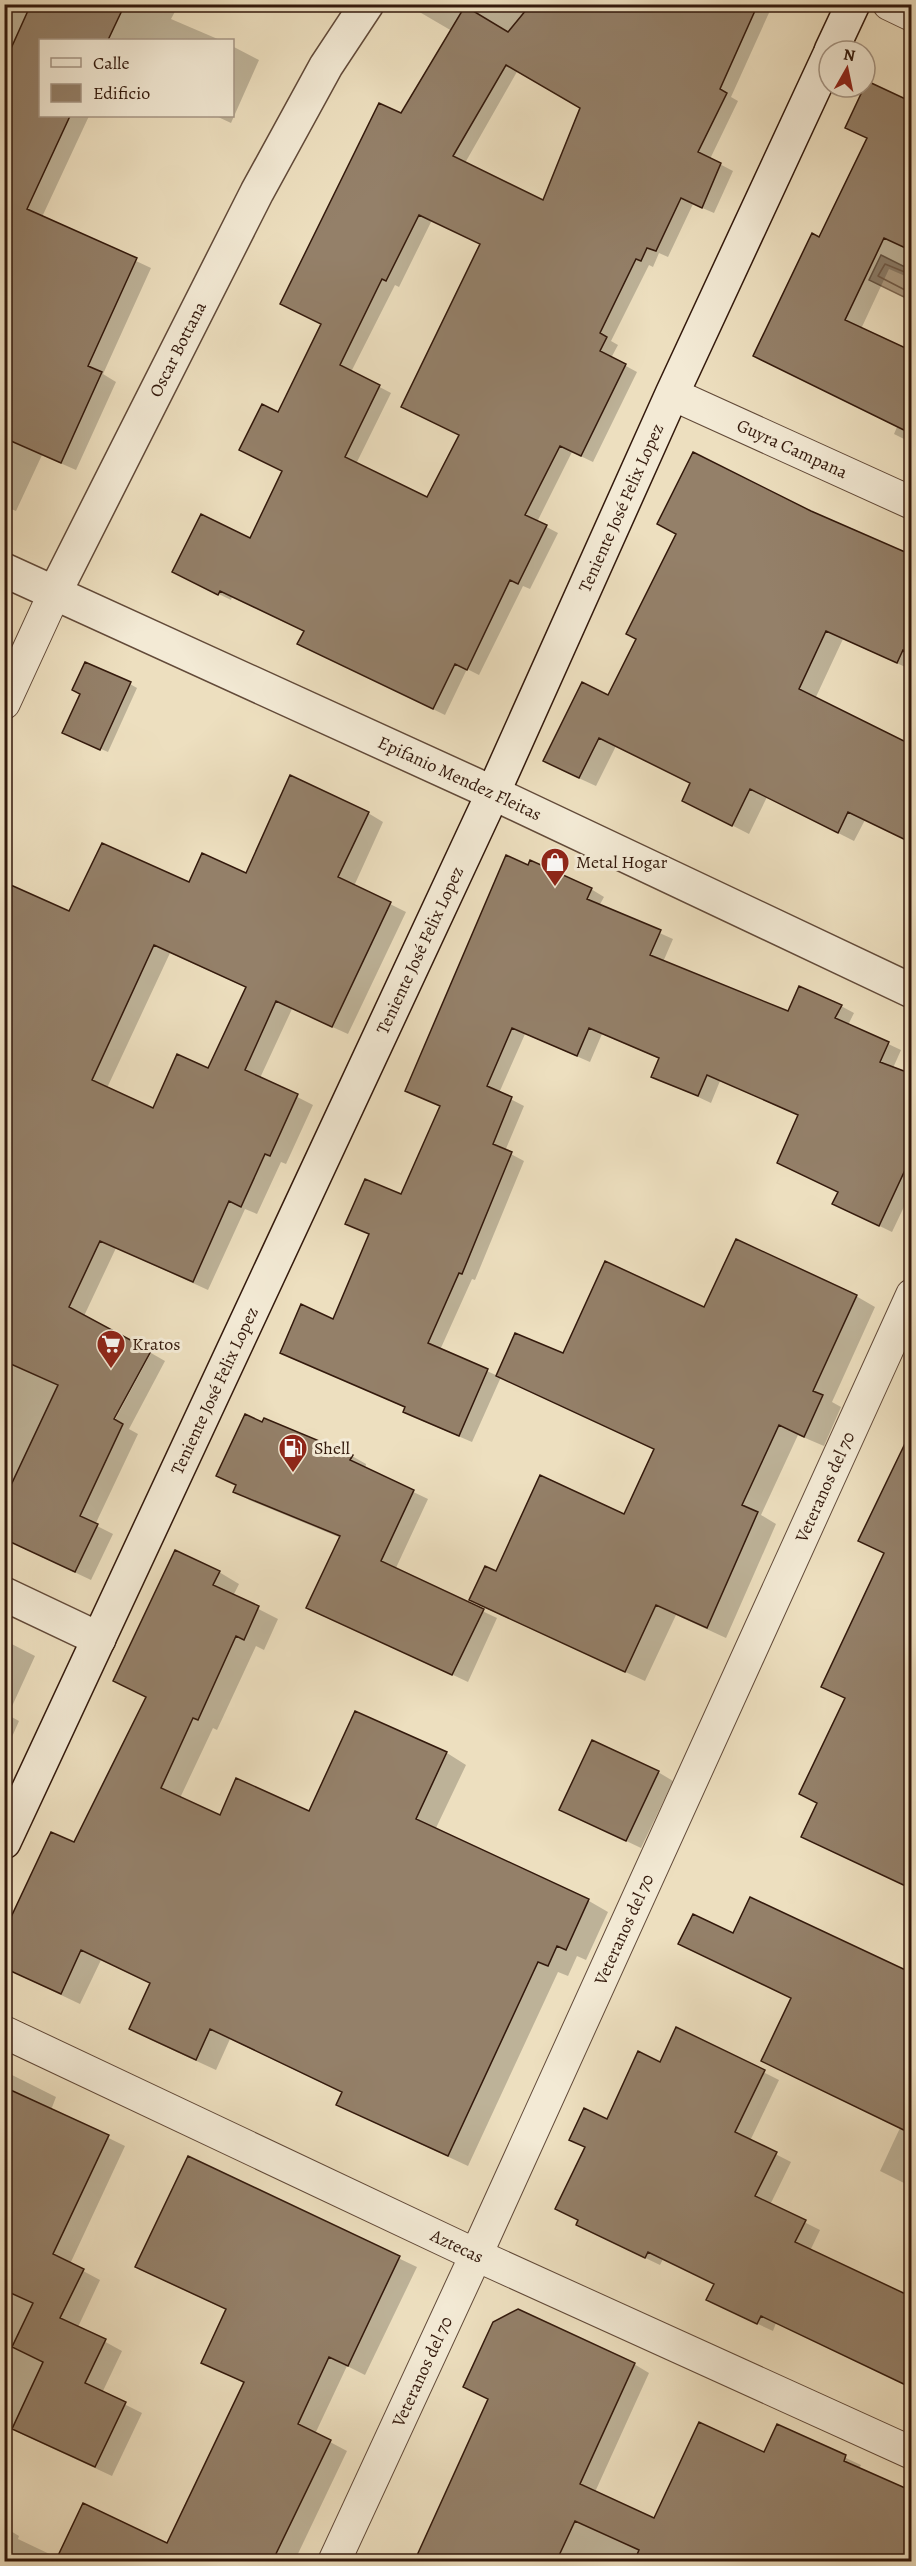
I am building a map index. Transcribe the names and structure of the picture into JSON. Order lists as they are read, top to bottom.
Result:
{
  "streets": {
    "main road": ["Oscar Bottana", "Teniente José Felix Lopez", "Epifanio Mendez Fleitas"],
    "street": ["Guyra Campana", "Veteranos del 70", "Aztecas"]
  },
  "crossings": [
    ["Oscar Bottana", "Epifanio Mendez Fleitas"],
    ["Guyra Campana", "Teniente José Felix Lopez"],
    ["Teniente José Felix Lopez", "Epifanio Mendez Fleitas"],
    ["Veteranos del 70", "Aztecas"]
  ],
  "places": {
    "shop": ["Metal Hogar"],
    "supermarket": ["Kratos"],
    "fuel station": ["Shell"]
  },
  "legend": ["Calle", "Edificio"],
  "north": "top"
}
